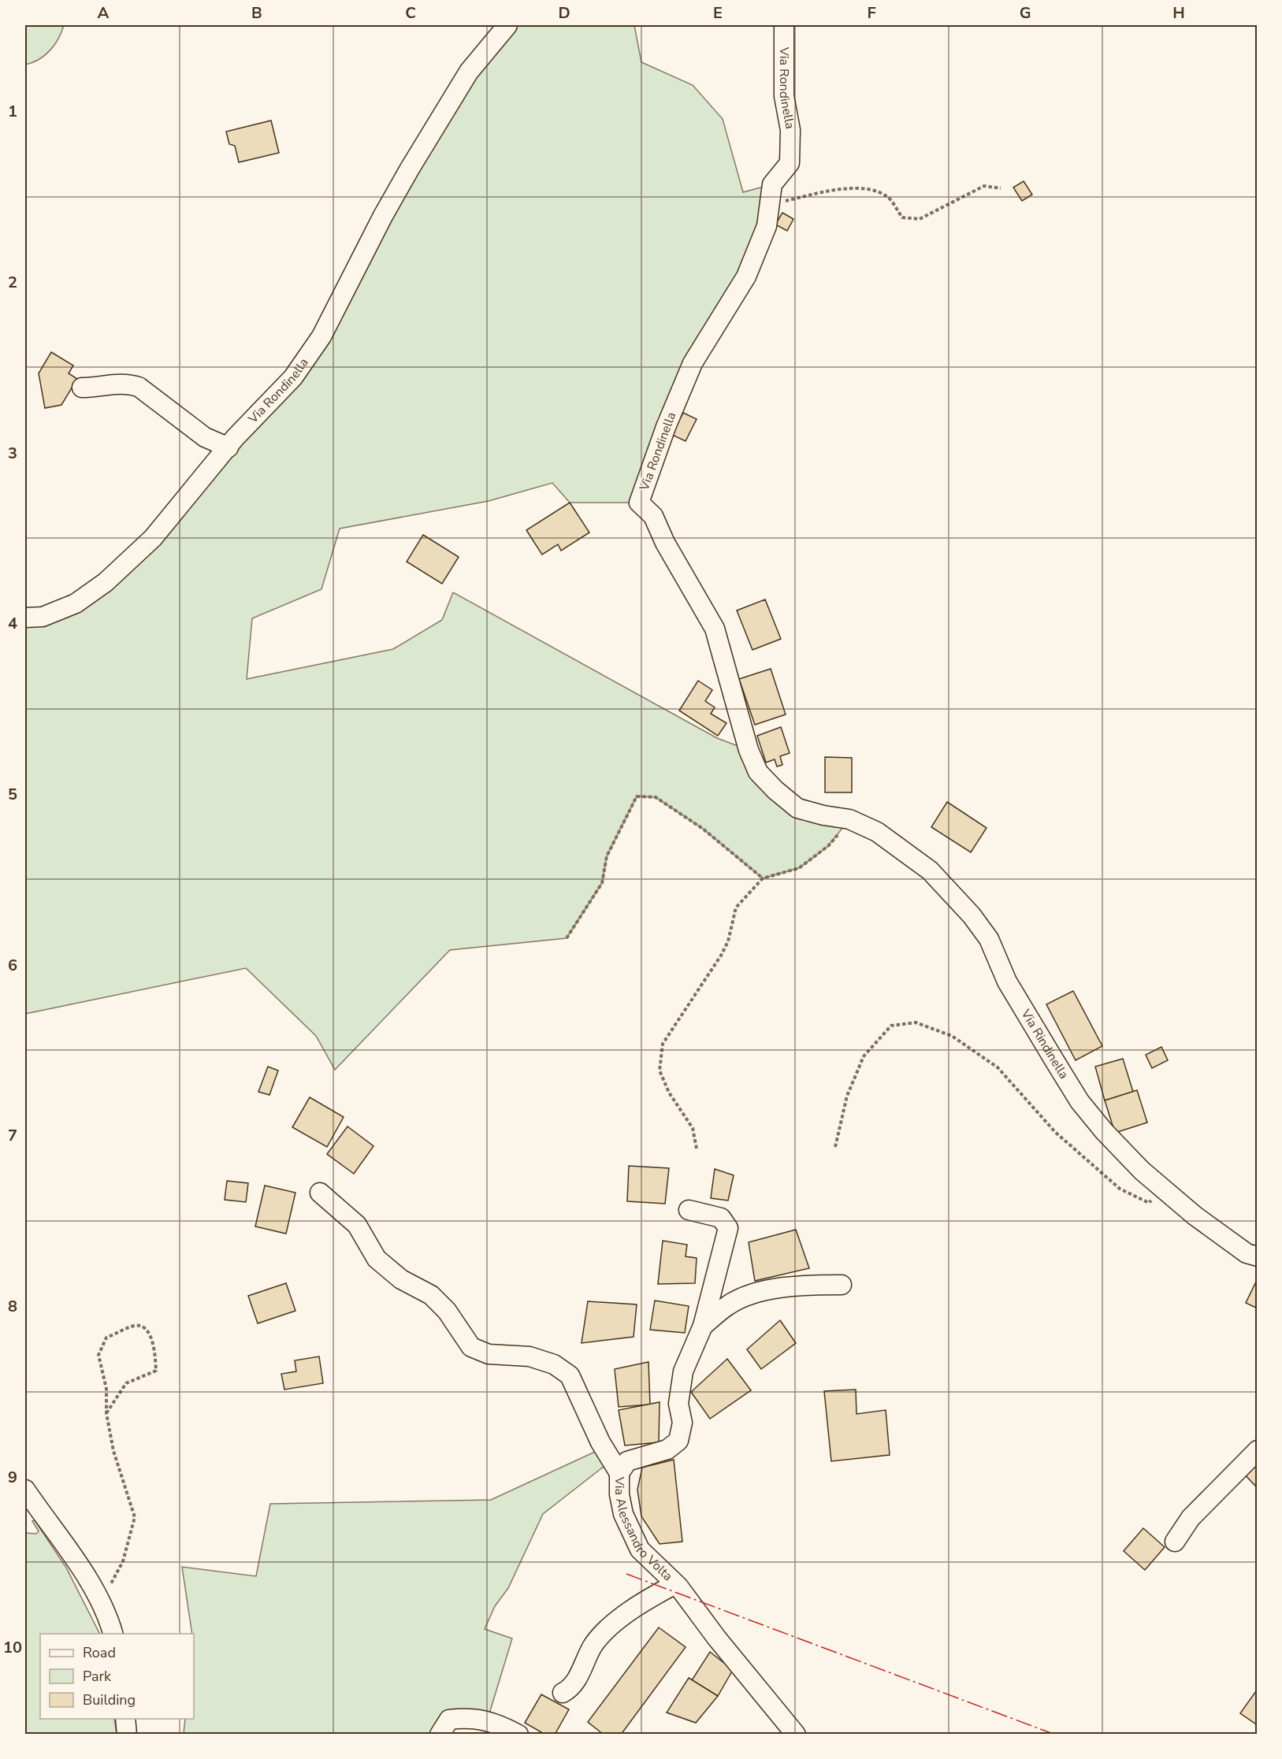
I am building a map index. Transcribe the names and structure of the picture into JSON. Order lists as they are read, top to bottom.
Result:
{
  "streets": {
    "street": ["Via Rondinella", "Via Rindinella", "Via Alessandro Volta"]
  },
  "crossings": [
    ["Via Rondinella", "Via Rindinella"]
  ],
  "legend": ["Road", "Park", "Building"],
  "grid": {
    "columns": [
      "A",
      "B",
      "C",
      "D",
      "E",
      "F",
      "G",
      "H"
    ],
    "rows": [
      "1",
      "2",
      "3",
      "4",
      "5",
      "6",
      "7",
      "8",
      "9",
      "10"
    ]
  }
}
